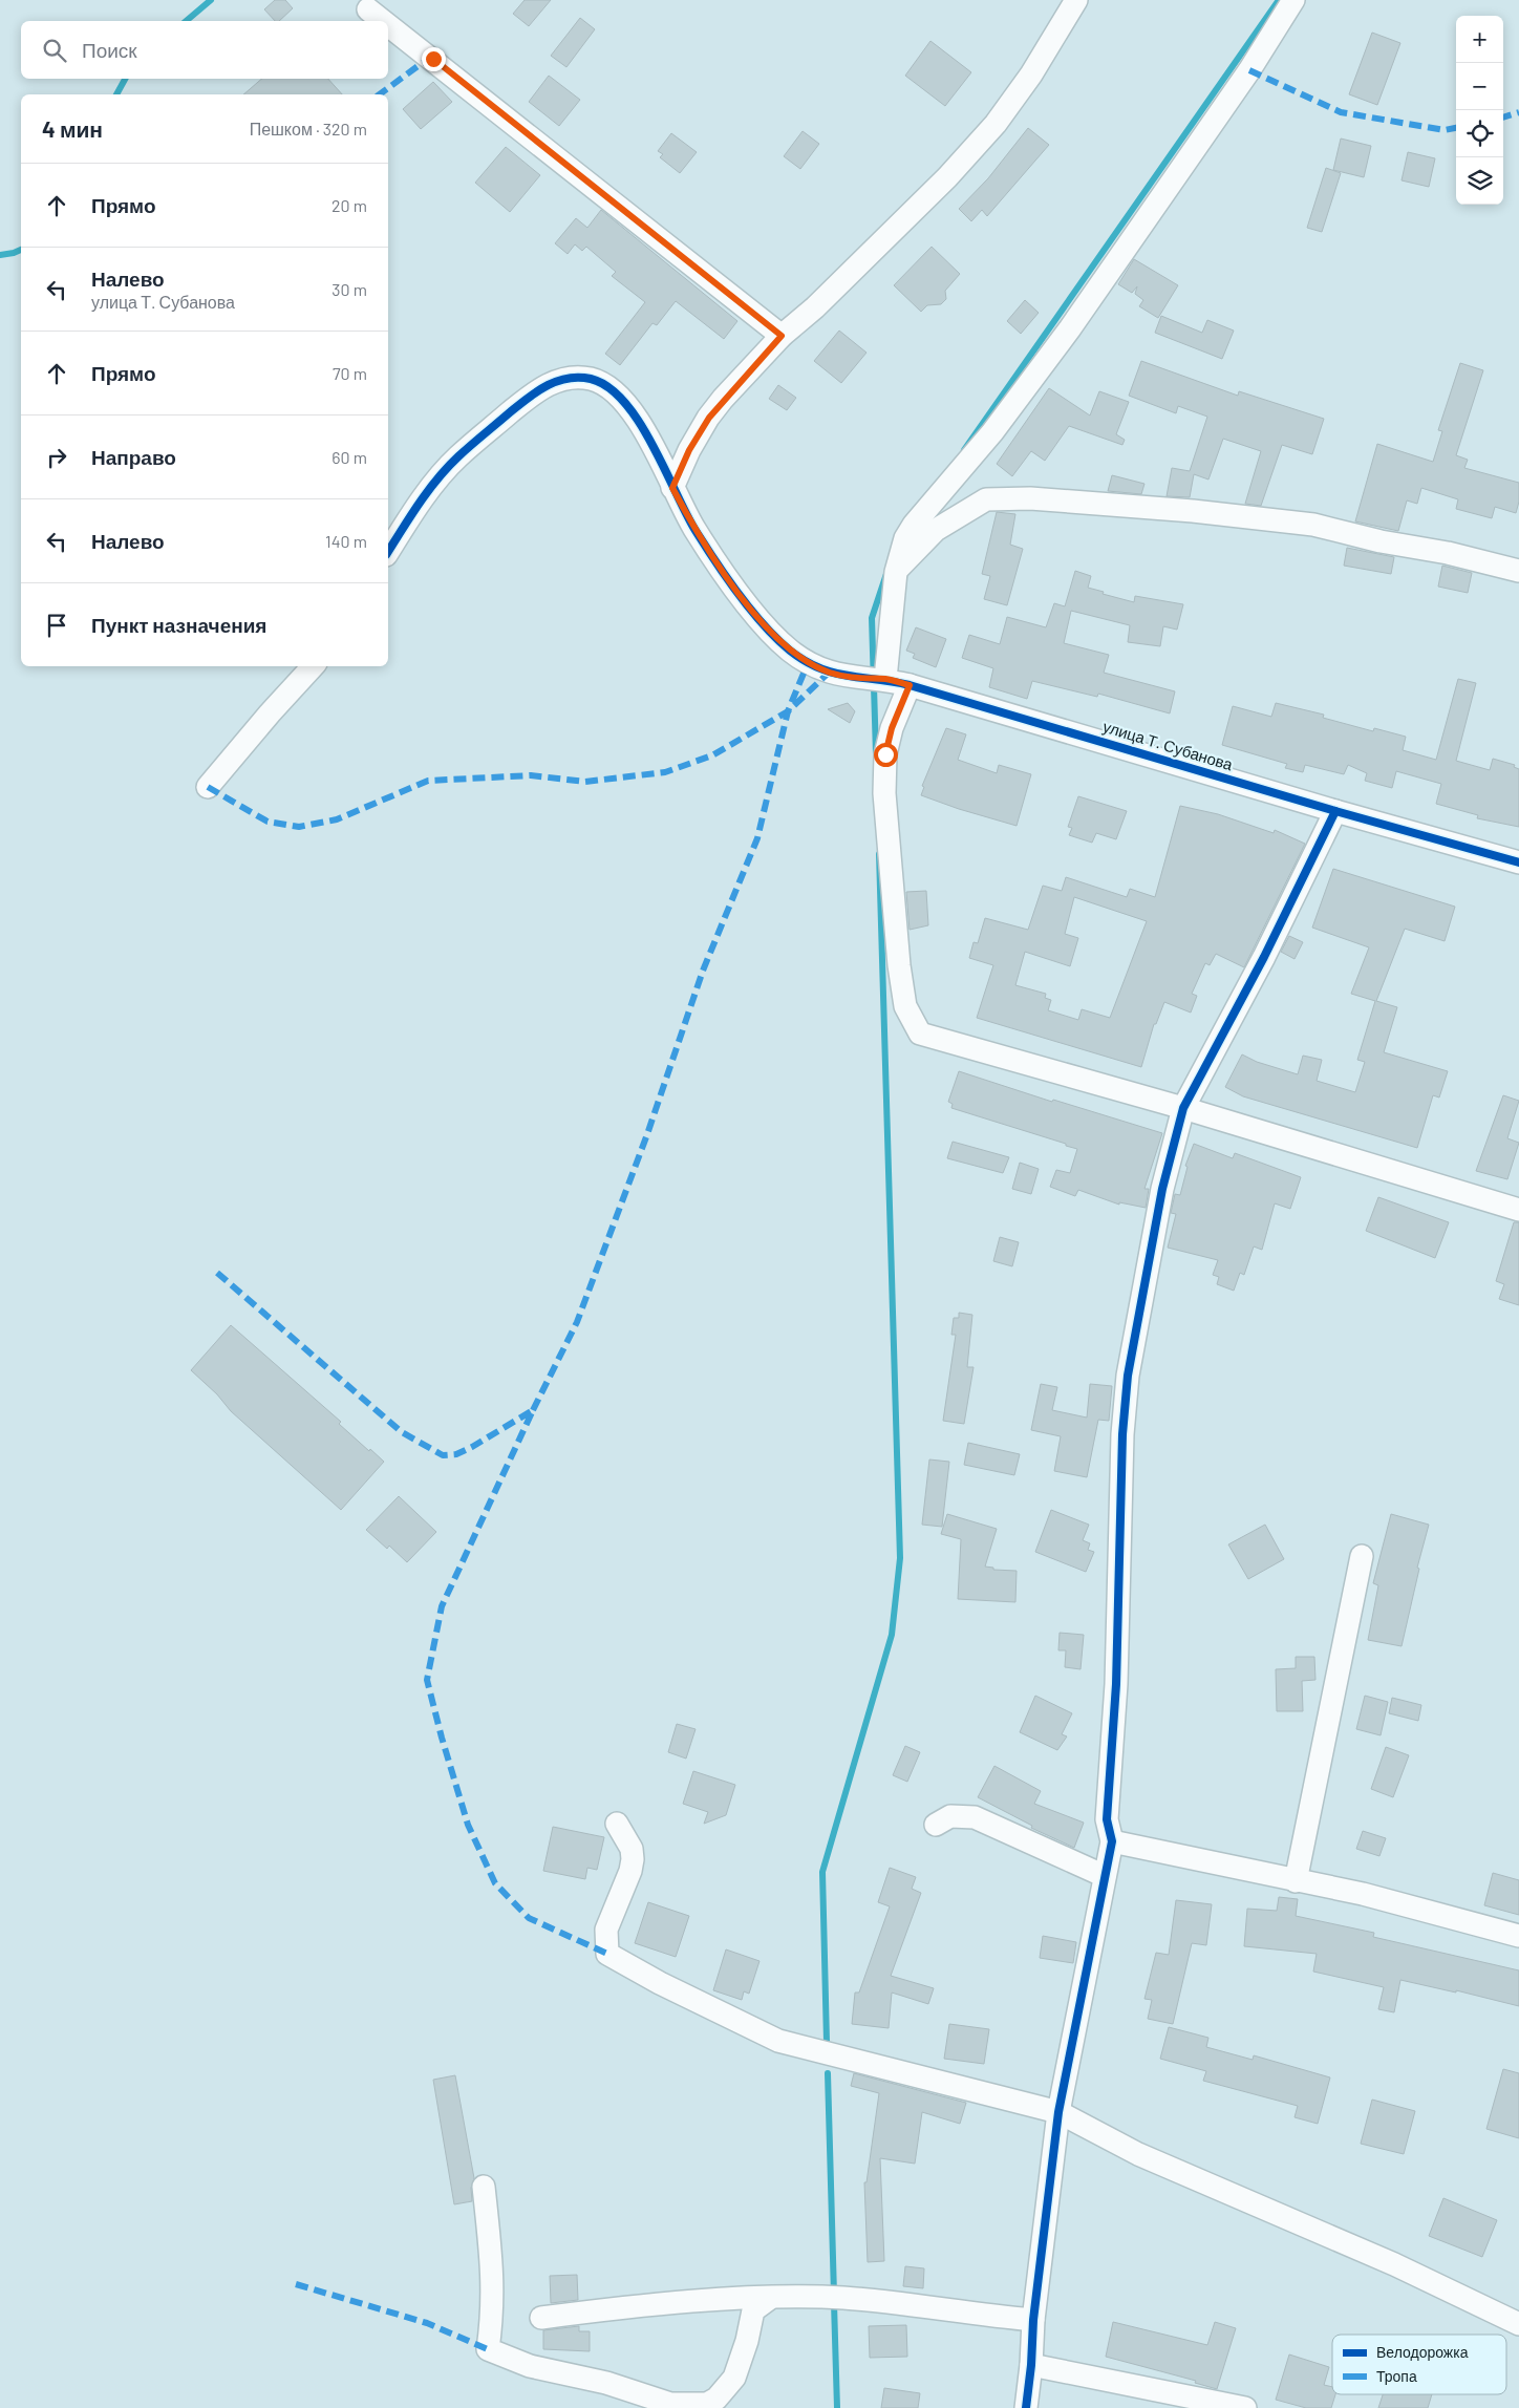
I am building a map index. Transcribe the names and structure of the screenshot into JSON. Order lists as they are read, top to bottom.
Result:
{
  "streets": {
    "street": ["улица Т. Субанова"]
  },
  "legend": ["Велодорожка", "Тропа"],
  "page": {
    "map_buttons": ["+", "−"],
    "search": "Поиск",
    "heading": ["4 мин", "Пешком · 320 m"],
    "list": [
      ["Прямо", "20 m"],
      ["Налево", "улица Т. Субанова", "30 m"],
      ["Прямо", "70 m"],
      ["Направо", "60 m"],
      ["Налево", "140 m"],
      "Пункт назначения"
    ]
  }
}
